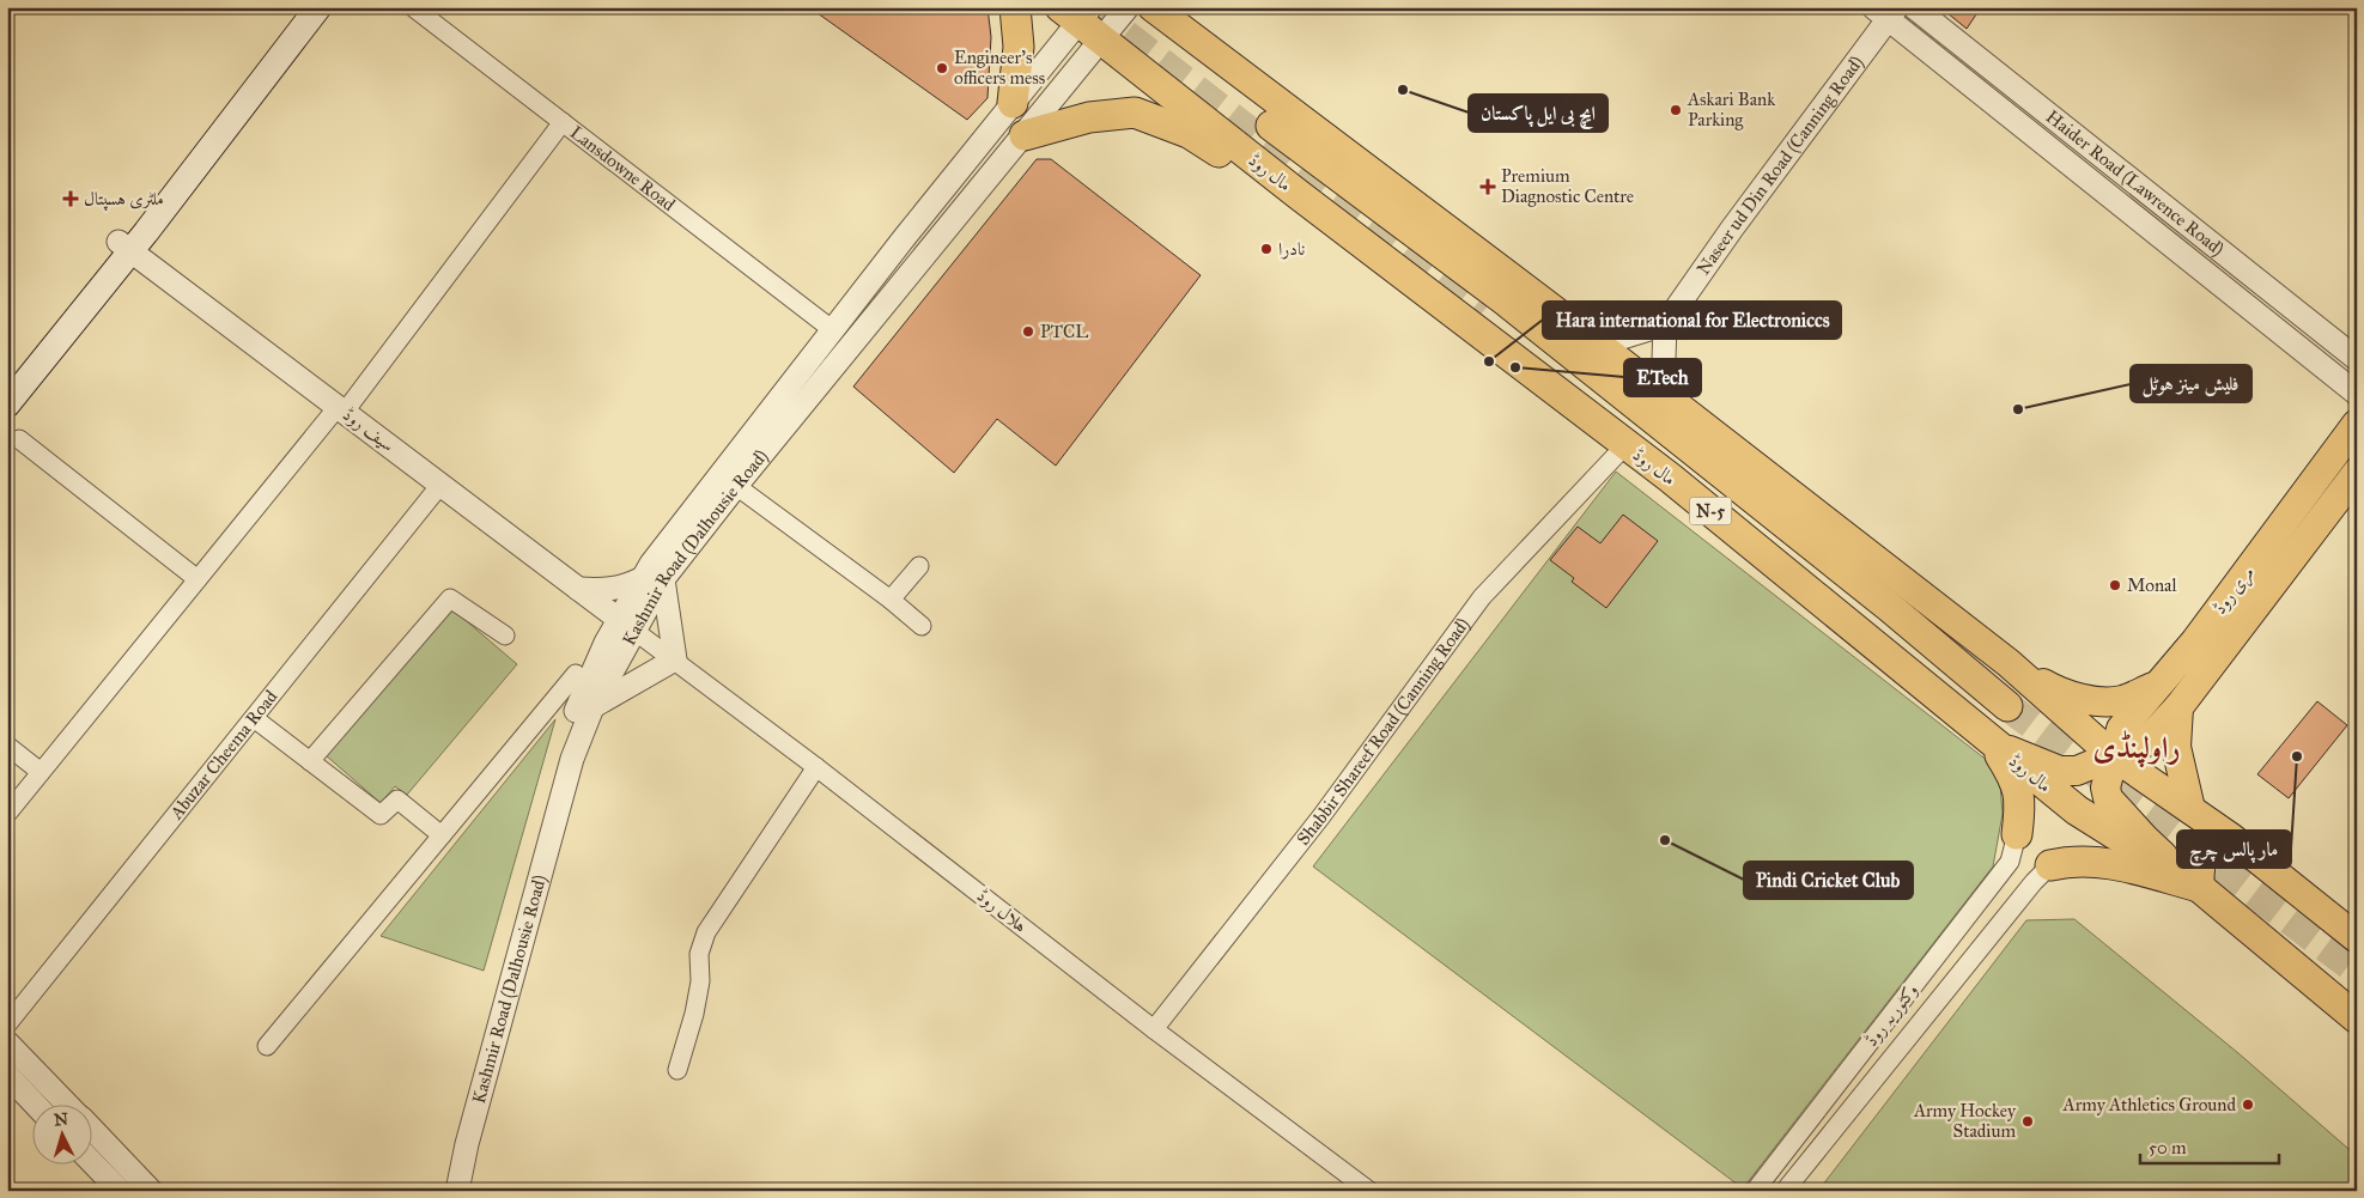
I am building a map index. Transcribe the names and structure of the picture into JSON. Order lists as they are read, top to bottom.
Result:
{
  "streets": {
    "highway": ["مال روڈ", "N-5"],
    "main road": ["مری روڈ"],
    "street": [
      "Naseer ud Din Road (Canning Road)",
      "Lansdowne Road",
      "Haider Road (Lawrence Road)",
      "سیف روڈ",
      "Kashmir Road (Dalhousie Road)",
      "Shabbir Shareef Road (Canning Road)",
      "Abuzar Cheema Road",
      "ہلال روڈ",
      "وکٹوریہ روڈ"
    ]
  },
  "crossings": [
    ["Lansdowne Road", "Kashmir Road (Dalhousie Road)"],
    ["مال روڈ", "Kashmir Road (Dalhousie Road)"],
    ["مال روڈ", "مری روڈ"],
    ["مال روڈ", "Shabbir Shareef Road (Canning Road)"],
    ["سیف روڈ", "Kashmir Road (Dalhousie Road)"],
    ["سیف روڈ", "Abuzar Cheema Road"],
    ["سیف روڈ", "ہلال روڈ"],
    ["Kashmir Road (Dalhousie Road)", "ہلال روڈ"],
    ["Shabbir Shareef Road (Canning Road)", "ہلال روڈ"]
  ],
  "districts": ["راولپنڈی"],
  "places": {
    "other": [
      "Engineer's officers mess",
      "ایچ بی ایل پاکستان",
      "Askari Bank Parking",
      "نادرا",
      "PTCL",
      "Hara international for Electroniccs",
      "ETech",
      "فلیش مینز ہوٹل",
      "Monal",
      "مار پالس چرچ",
      "Pindi Cricket Club",
      "Army Athletics Ground",
      "Army Hockey Stadium"
    ],
    "health": ["Premium Diagnostic Centre", "ملٹری ہسپتال"]
  },
  "scale_bar": "50 m",
  "north": "top"
}
